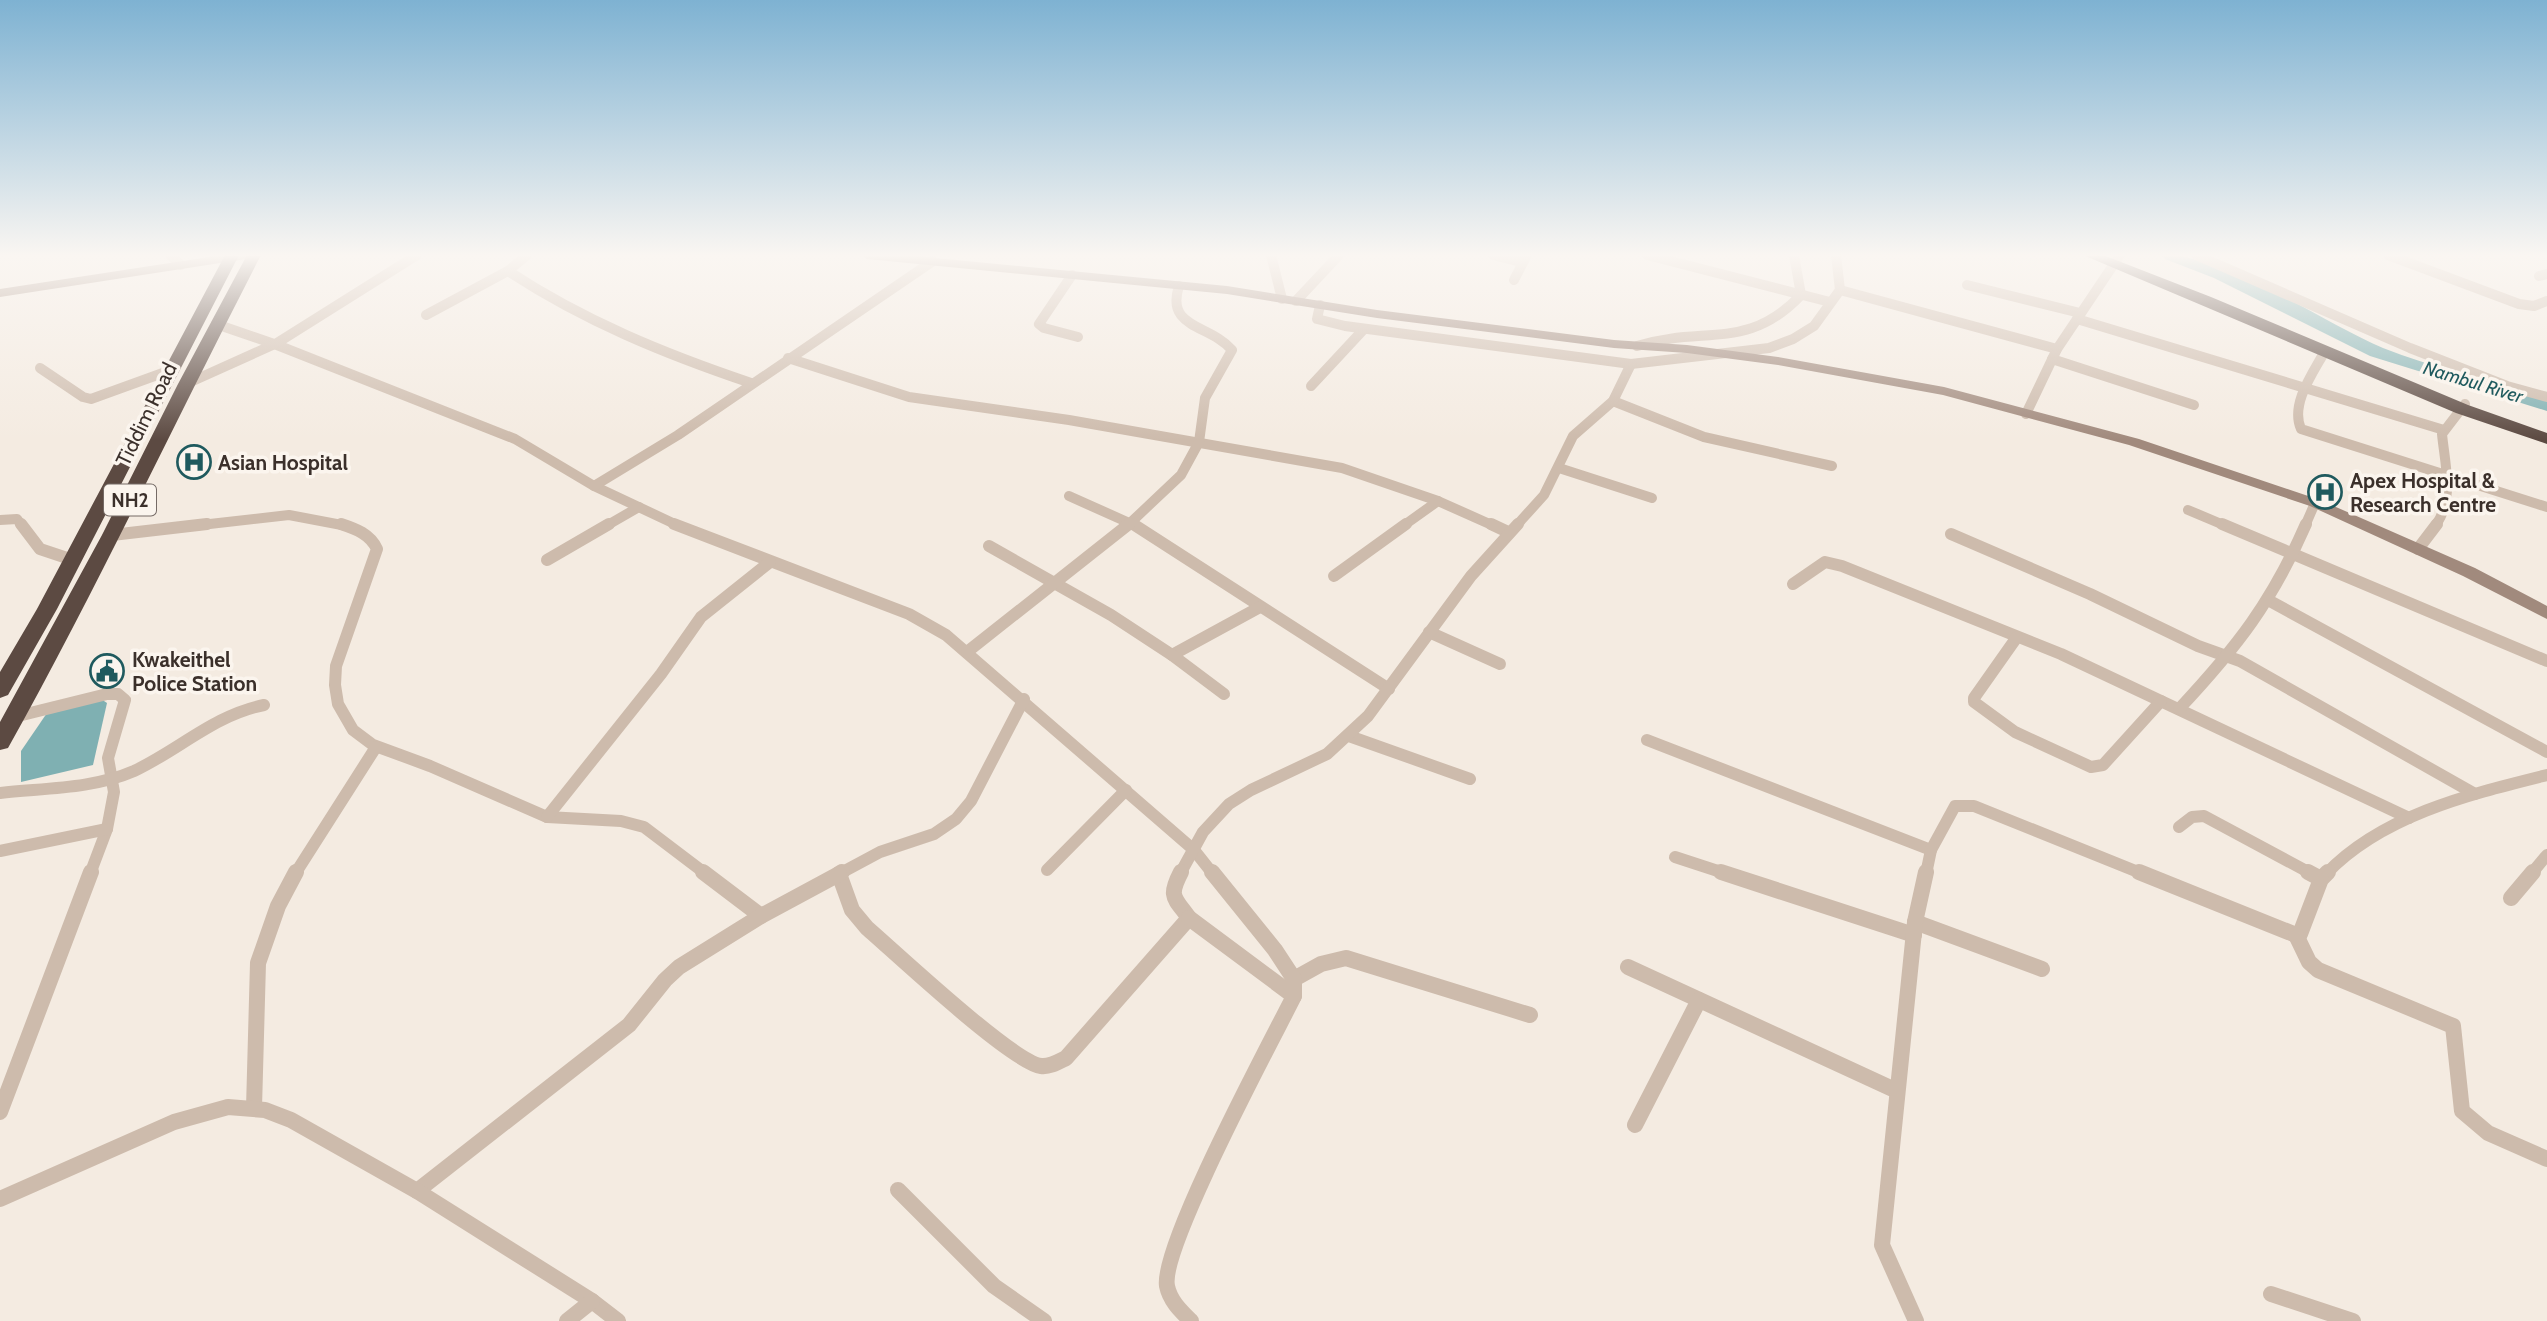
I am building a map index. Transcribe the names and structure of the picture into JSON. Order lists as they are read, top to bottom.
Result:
{
  "streets": {
    "highway": ["Tiddim Road", "NH2"]
  },
  "water": ["Nambul River"],
  "places": {
    "hospital": ["Asian Hospital", "Apex Hospital & Research Centre"],
    "public building": ["Kwakeithel Police Station"]
  }
}
